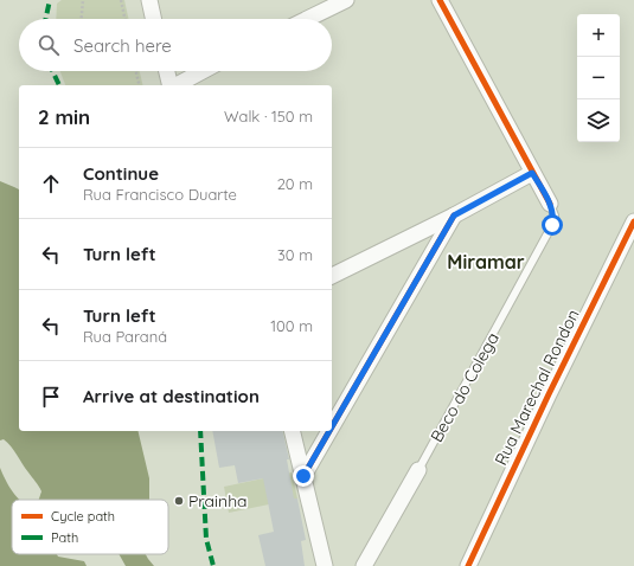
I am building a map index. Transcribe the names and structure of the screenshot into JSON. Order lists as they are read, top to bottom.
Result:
{
  "streets": {
    "street": ["Beco do Colega", "Rua Marechal Rondon"]
  },
  "districts": ["Miramar"],
  "places": ["Prainha"],
  "legend": ["Cycle path", "Path"],
  "page": {
    "map_buttons": ["+", "−"],
    "search": "Search here",
    "heading": ["2 min", "Walk · 150 m"],
    "list": [
      ["Continue", "Rua Francisco Duarte", "20 m"],
      ["Turn left", "30 m"],
      ["Turn left", "Rua Paraná", "100 m"],
      "Arrive at destination"
    ]
  }
}
